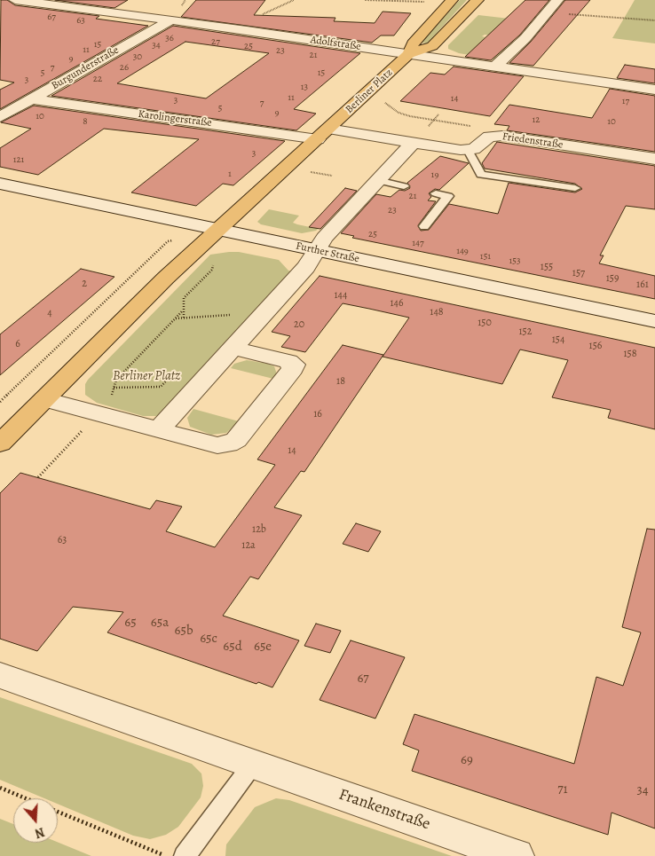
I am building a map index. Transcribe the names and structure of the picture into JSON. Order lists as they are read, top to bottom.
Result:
{
  "streets": {
    "main road": ["Berliner Platz"],
    "street": [
      "Adolfstraße",
      "Burgunderstraße",
      "Karolingerstraße",
      "Friedenstraße",
      "Further Straße",
      "Frankenstraße"
    ]
  },
  "crossings": [
    ["Adolfstraße", "Burgunderstraße"],
    ["Adolfstraße", "Berliner Platz"],
    ["Burgunderstraße", "Karolingerstraße"],
    ["Berliner Platz", "Karolingerstraße"],
    ["Berliner Platz", "Further Straße"]
  ],
  "parks": ["Berliner Platz"],
  "house_numbers": [
    "67",
    "63",
    "36",
    "27",
    "15",
    "34",
    "25",
    "11",
    "23",
    "21",
    "30",
    "9",
    "7",
    "26",
    "5",
    "15",
    "22",
    "3",
    "13",
    "11",
    "14",
    "3",
    "17",
    "7",
    "5",
    "9",
    "10",
    "12",
    "8",
    "10",
    "3",
    "121",
    "1",
    "19",
    "21",
    "23",
    "25",
    "147",
    "149",
    "151",
    "153",
    "155",
    "157",
    "159",
    "2",
    "161",
    "144",
    "146",
    "148",
    "4",
    "150",
    "20",
    "152",
    "154",
    "6",
    "156",
    "158",
    "18",
    "16",
    "14",
    "12b",
    "63",
    "12a",
    "65",
    "65a",
    "65b",
    "65c",
    "65d",
    "65e",
    "67",
    "69",
    "71",
    "34"
  ],
  "north": "bottom"
}
